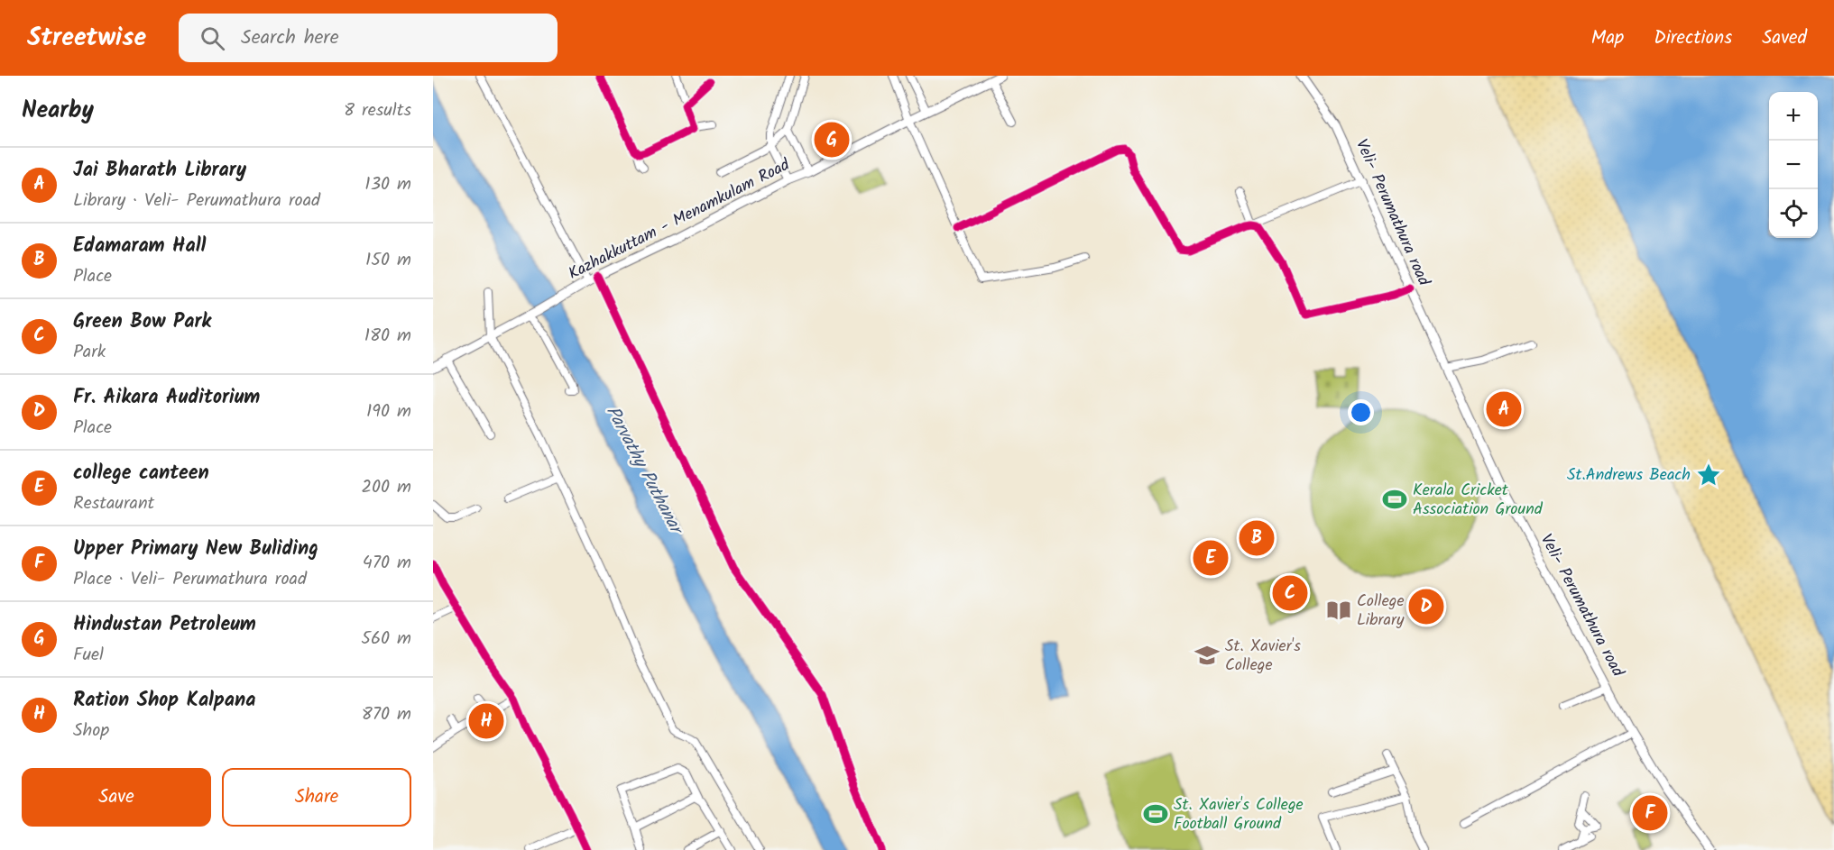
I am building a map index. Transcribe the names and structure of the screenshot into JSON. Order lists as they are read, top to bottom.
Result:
{
  "streets": {
    "main road": ["Veli- Perumathura road", "Kazhakkuttam - Menamkulam Road"]
  },
  "water": ["Parvathy Puthanar"],
  "places": {
    "place": ["St.Andrews Beach"],
    "sports": ["Kerala Cricket Association Ground", "St. Xavier's College Football Ground"],
    "library": ["College Library"],
    "school or university": ["St. Xavier's College"]
  },
  "page": {
    "header": "Streetwise",
    "search": "Search here",
    "nav": ["Map", "Directions", "Saved"],
    "heading": ["Nearby", "8 results"],
    "map_buttons": ["+", "−"],
    "pins": [
      "G",
      "A",
      "B",
      "E",
      "C",
      "D",
      "H",
      "F"
    ],
    "list": [
      {
        "mark": "A",
        "name": "Jai Bharath Library",
        "note": "Library · Veli- Perumathura road",
        "value": "130 m"
      },
      {
        "mark": "B",
        "name": "Edamaram Hall",
        "note": "Place",
        "value": "150 m"
      },
      {
        "mark": "C",
        "name": "Green Bow Park",
        "note": "Park",
        "value": "180 m"
      },
      {
        "mark": "D",
        "name": "Fr. Aikara Auditorium",
        "note": "Place",
        "value": "190 m"
      },
      {
        "mark": "E",
        "name": "college canteen",
        "note": "Restaurant",
        "value": "200 m"
      },
      {
        "mark": "F",
        "name": "Upper Primary New Buliding",
        "note": "Place · Veli- Perumathura road",
        "value": "470 m"
      },
      {
        "mark": "G",
        "name": "Hindustan Petroleum",
        "note": "Fuel",
        "value": "560 m"
      },
      {
        "mark": "H",
        "name": "Ration Shop Kalpana",
        "note": "Shop",
        "value": "870 m"
      }
    ],
    "buttons": ["Save", "Share"]
  }
}
